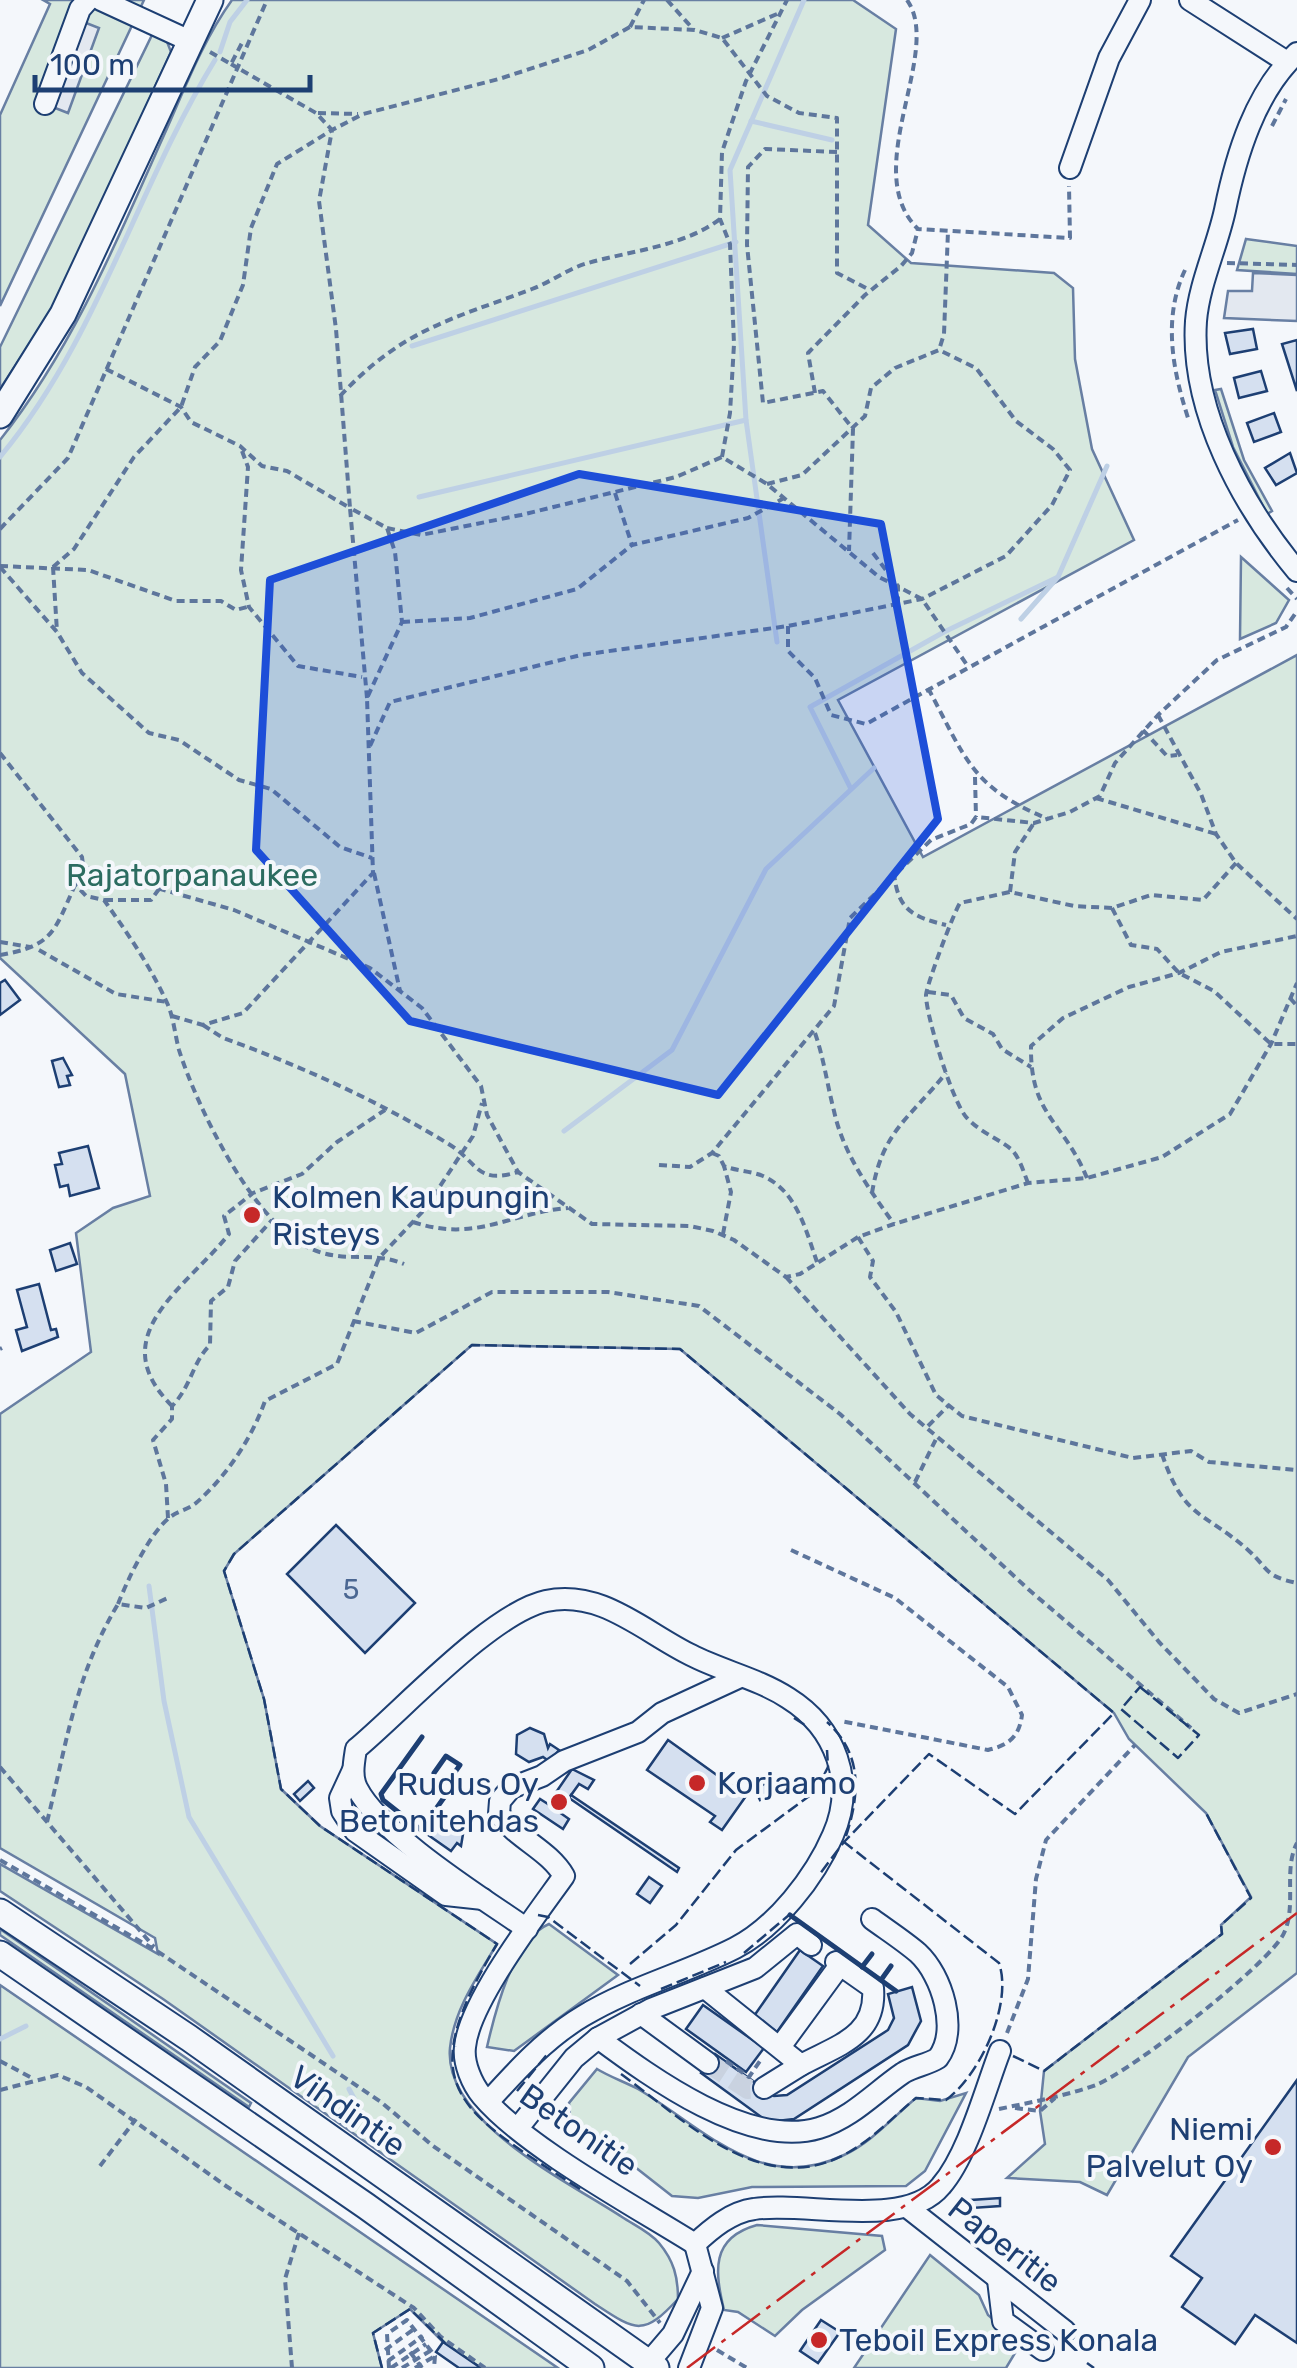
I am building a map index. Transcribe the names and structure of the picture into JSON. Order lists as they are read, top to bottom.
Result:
{
  "streets": {
    "main road": ["Vihdintie"],
    "street": ["Betonitie", "Paperitie"]
  },
  "crossings": [
    ["Betonitie", "Paperitie"]
  ],
  "parks": ["Rajatorpanaukee"],
  "places": [
    "Kolmen Kaupungin Risteys",
    "Korjaamo",
    "Rudus Oy Betonitehdas",
    "Niemi Palvelut Oy",
    "Teboil Express Konala"
  ],
  "house_numbers": ["5"],
  "scale_bar": "100 m"
}
